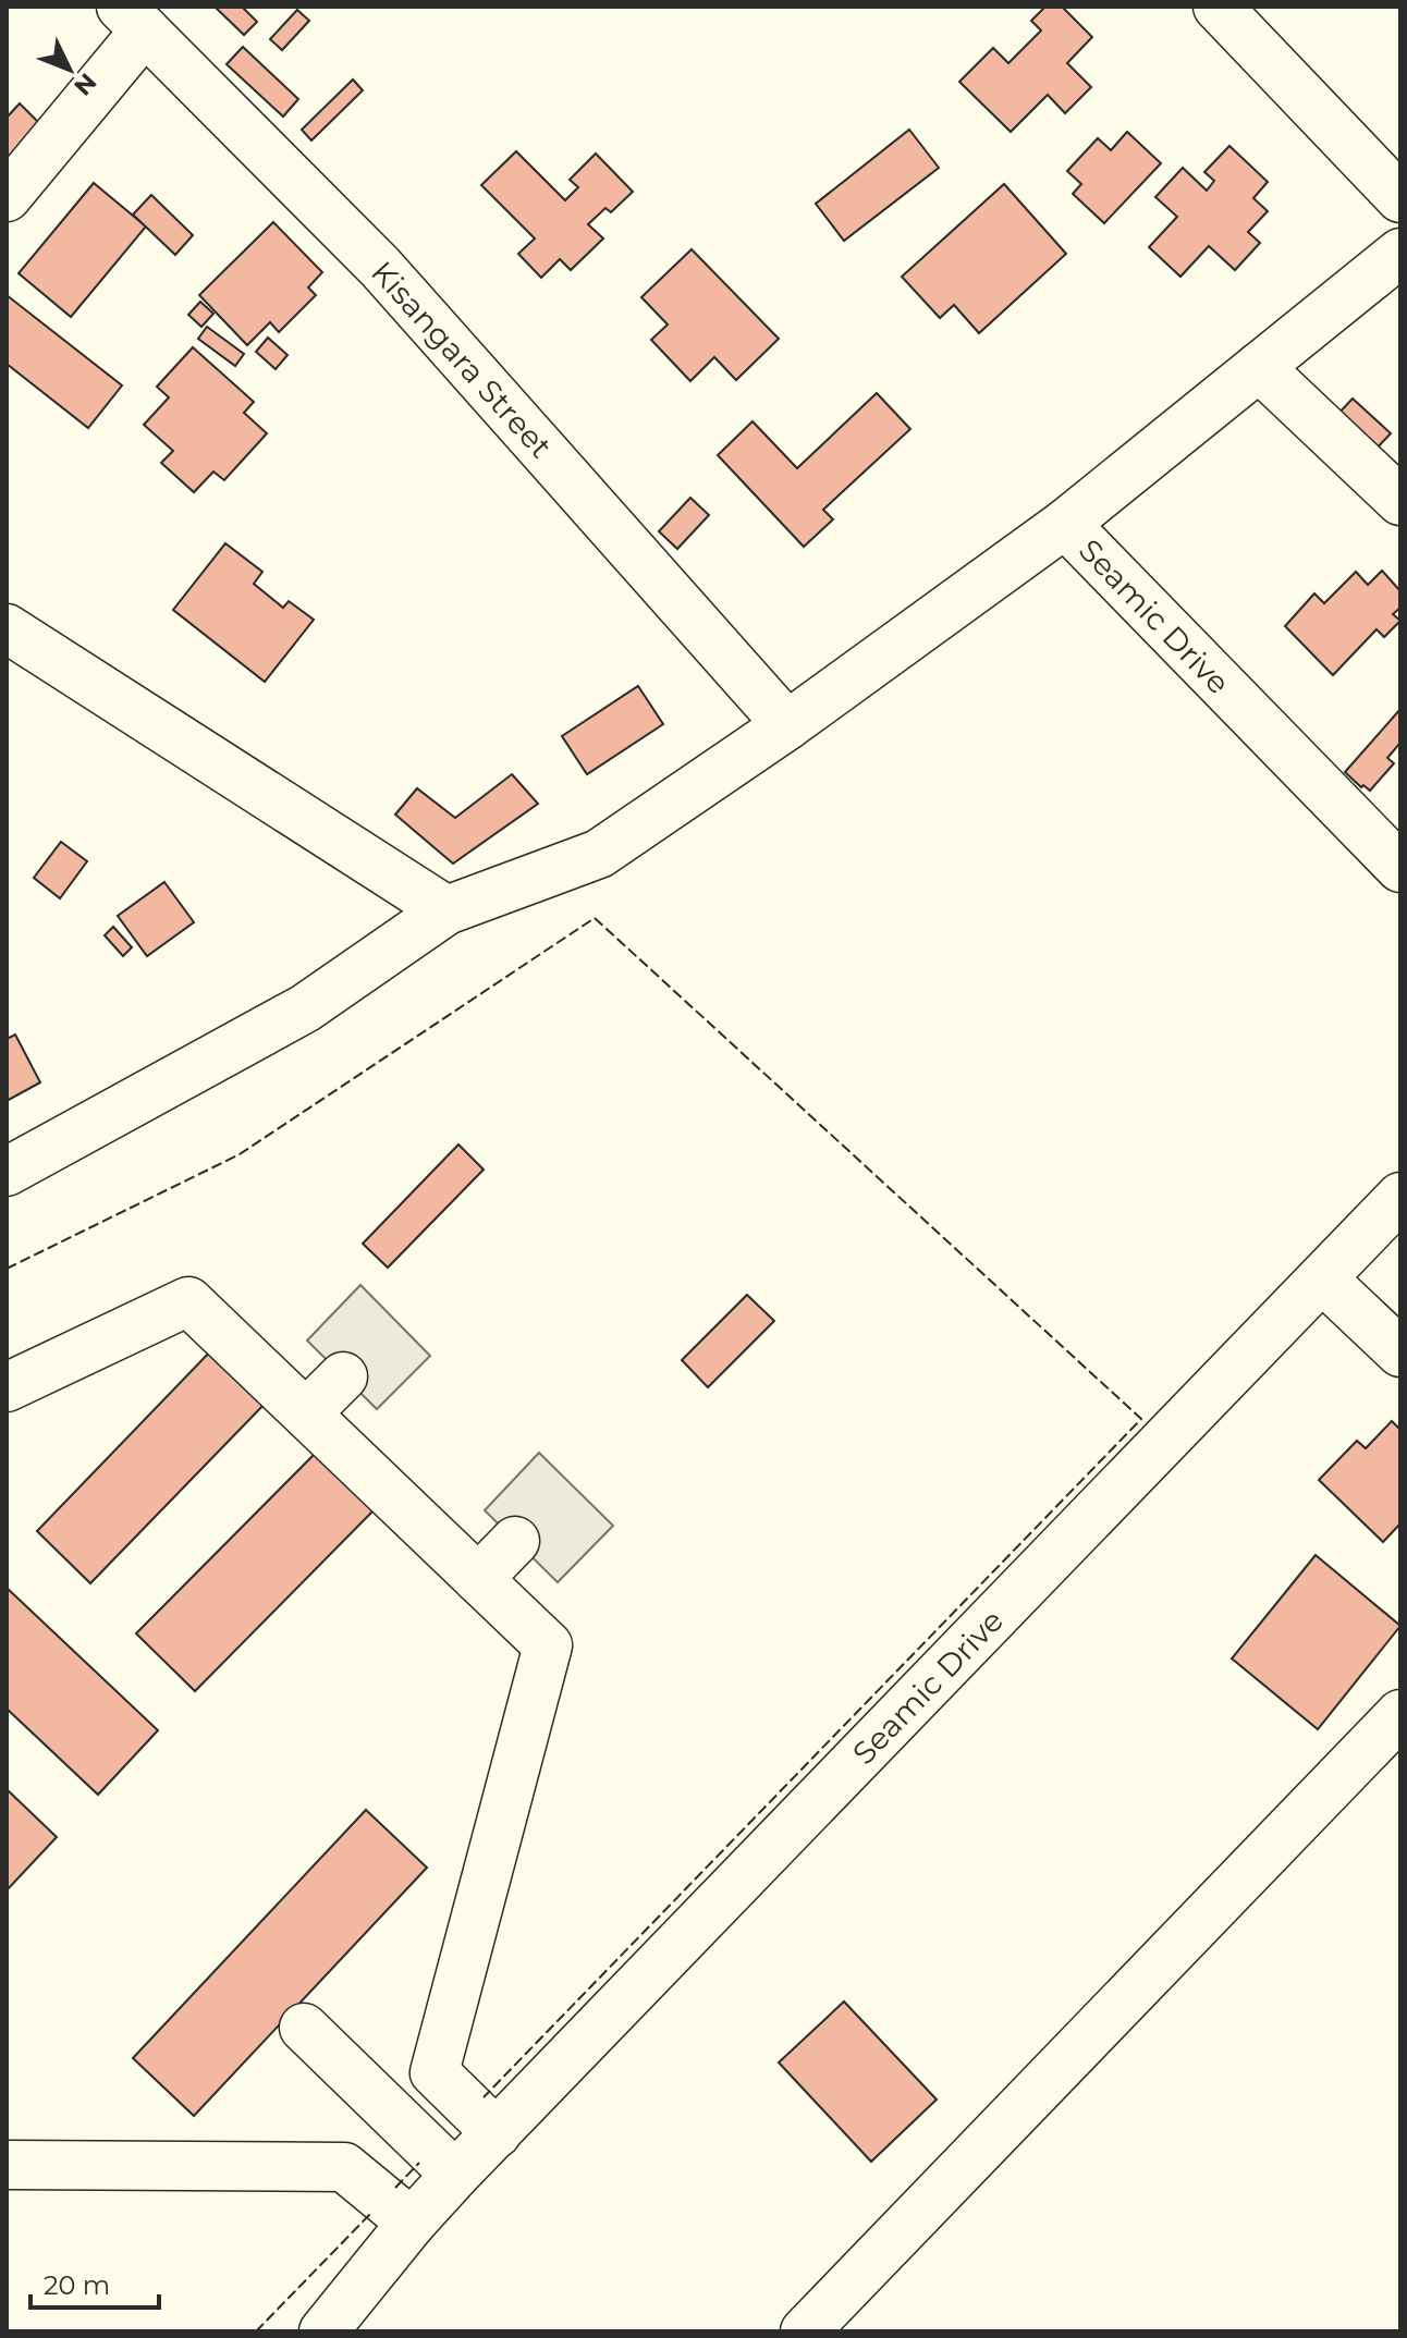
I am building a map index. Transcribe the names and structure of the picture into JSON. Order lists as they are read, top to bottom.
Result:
{
  "streets": {
    "street": ["Kisangara Street", "Seamic Drive"]
  },
  "scale_bar": "20 m",
  "north": "bottom right"
}
